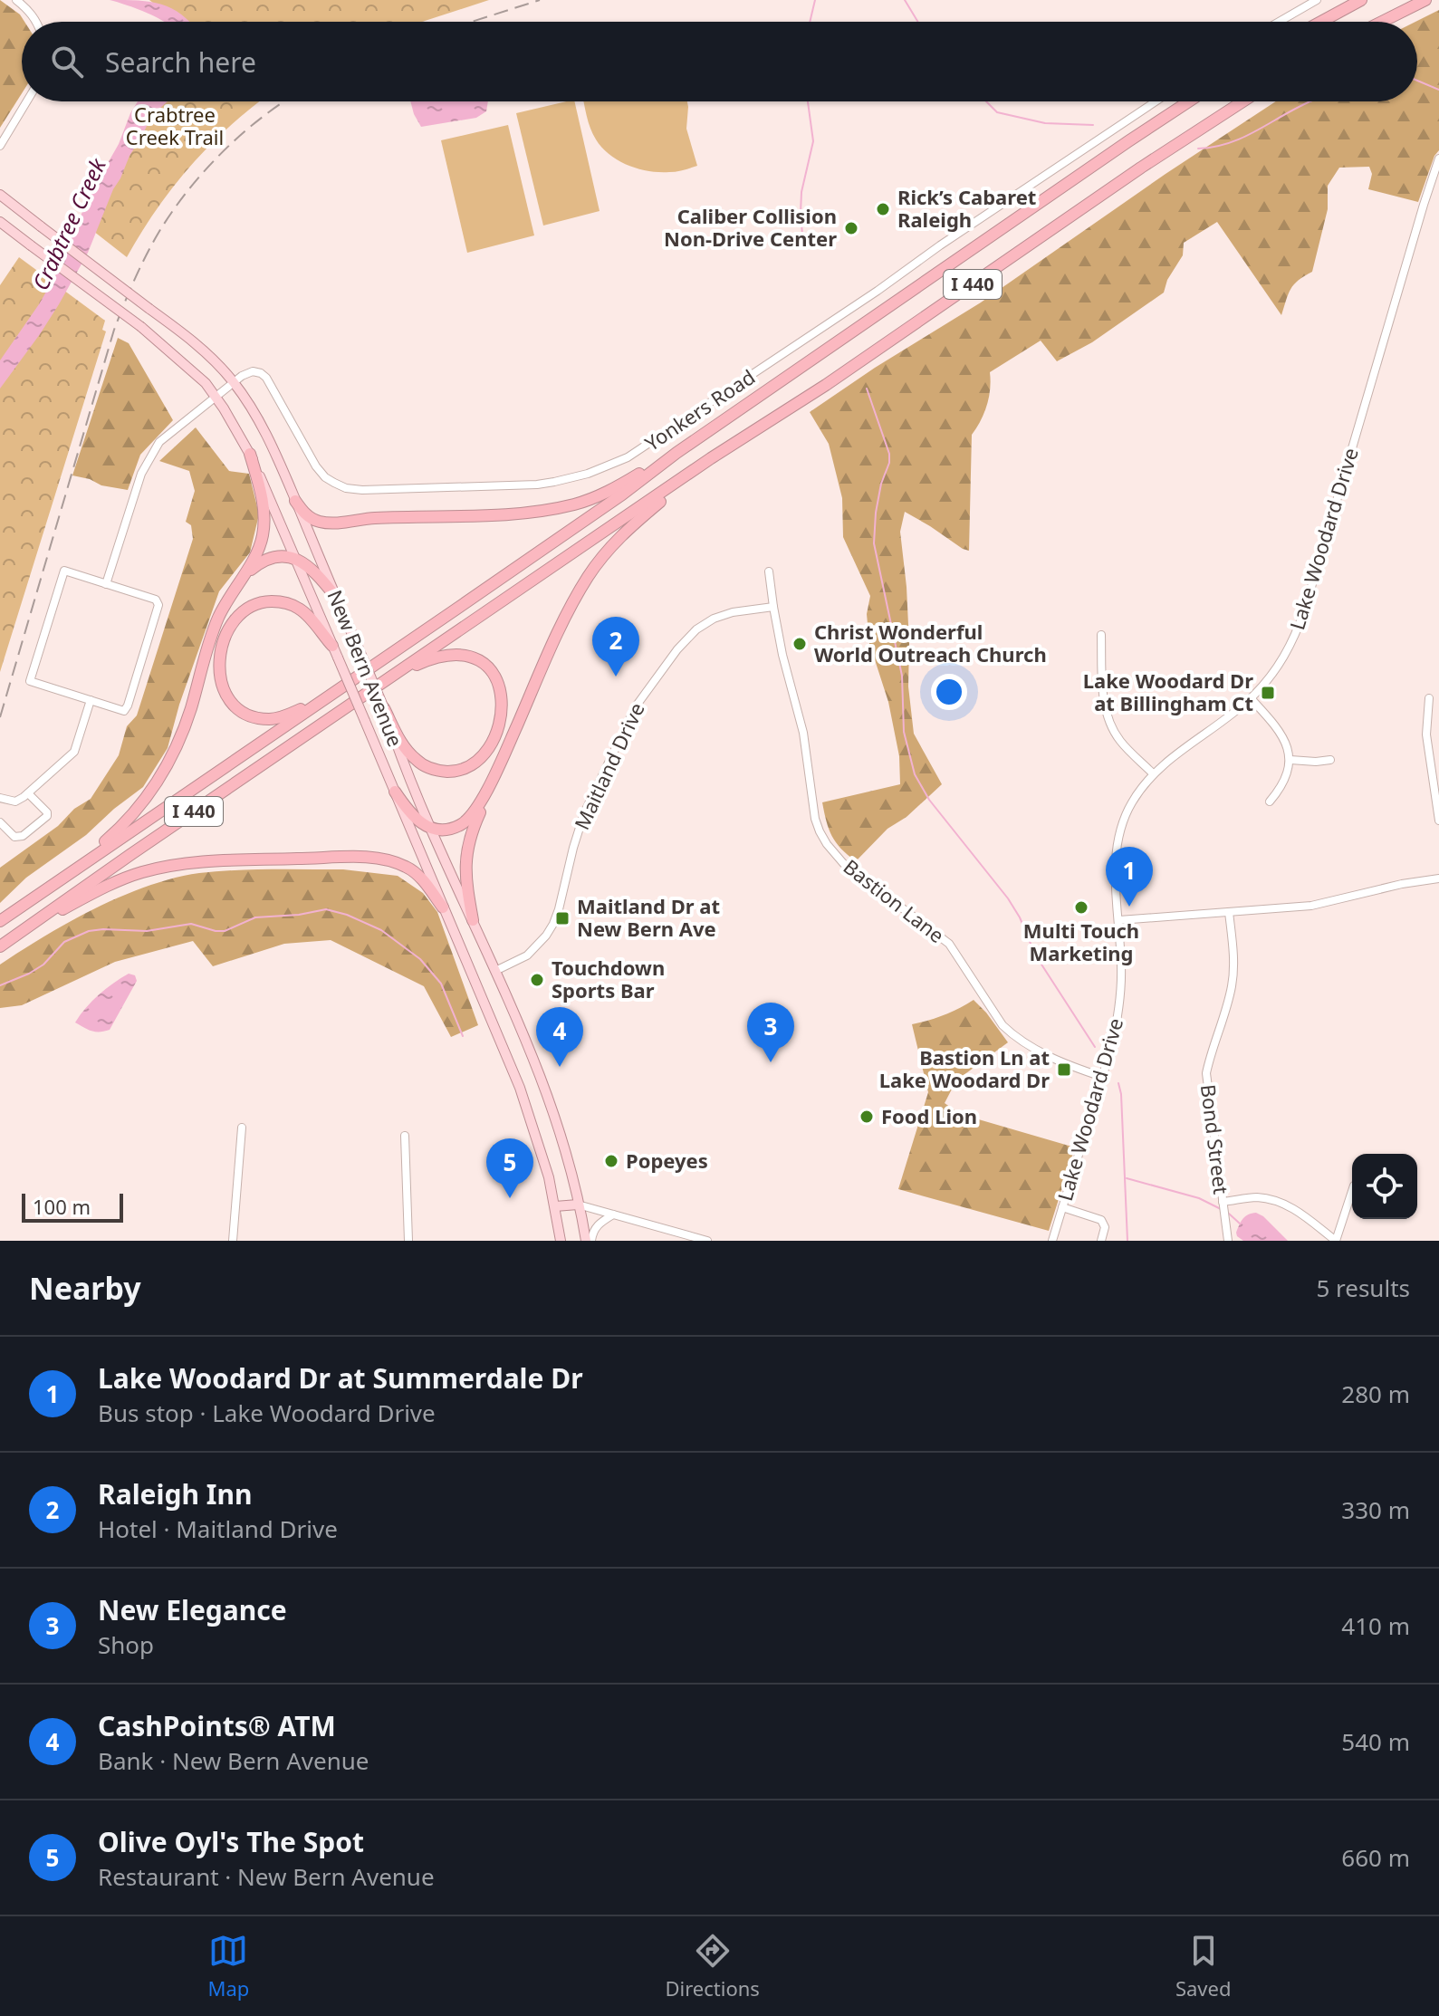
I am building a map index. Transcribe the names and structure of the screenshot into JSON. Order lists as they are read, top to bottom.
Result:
{
  "streets": {
    "highway": ["I 440"],
    "main road": ["New Bern Avenue"],
    "street": [
      "Yonkers Road",
      "Lake Woodard Drive",
      "Maitland Drive",
      "Bastion Lane",
      "Bond Street"
    ]
  },
  "crossings": [
    ["Yonkers Road", "New Bern Avenue"],
    ["Lake Woodard Drive", "Bastion Lane"],
    ["New Bern Avenue", "Maitland Drive"],
    ["Maitland Drive", "Bastion Lane"]
  ],
  "water": ["Crabtree Creek"],
  "parks": ["Crabtree Creek Trail"],
  "places": {
    "other": [
      "Rick’s Cabaret Raleigh",
      "Caliber Collision Non-Drive Center",
      "Christ Wonderful World Outreach Church",
      "Multi Touch Marketing",
      "Touchdown Sports Bar",
      "Food Lion",
      "Popeyes"
    ],
    "transit": ["Lake Woodard Dr at Billingham Ct", "Maitland Dr at New Bern Ave", "Bastion Ln at Lake Woodard Dr"]
  },
  "scale_bar": "100 m",
  "page": {
    "search": "Search here",
    "pins": [
      "2",
      "1",
      "3",
      "4",
      "5"
    ],
    "scale": "100 m",
    "heading": ["Nearby", "5 results"],
    "list": [
      {
        "mark": "1",
        "name": "Lake Woodard Dr at Summerdale Dr",
        "note": "Bus stop · Lake Woodard Drive",
        "value": "280 m"
      },
      {
        "mark": "2",
        "name": "Raleigh Inn",
        "note": "Hotel · Maitland Drive",
        "value": "330 m"
      },
      {
        "mark": "3",
        "name": "New Elegance",
        "note": "Shop",
        "value": "410 m"
      },
      {
        "mark": "4",
        "name": "CashPoints® ATM",
        "note": "Bank · New Bern Avenue",
        "value": "540 m"
      },
      {
        "mark": "5",
        "name": "Olive Oyl's The Spot",
        "note": "Restaurant · New Bern Avenue",
        "value": "660 m"
      }
    ],
    "nav": ["Map", "Directions", "Saved"]
  }
}
